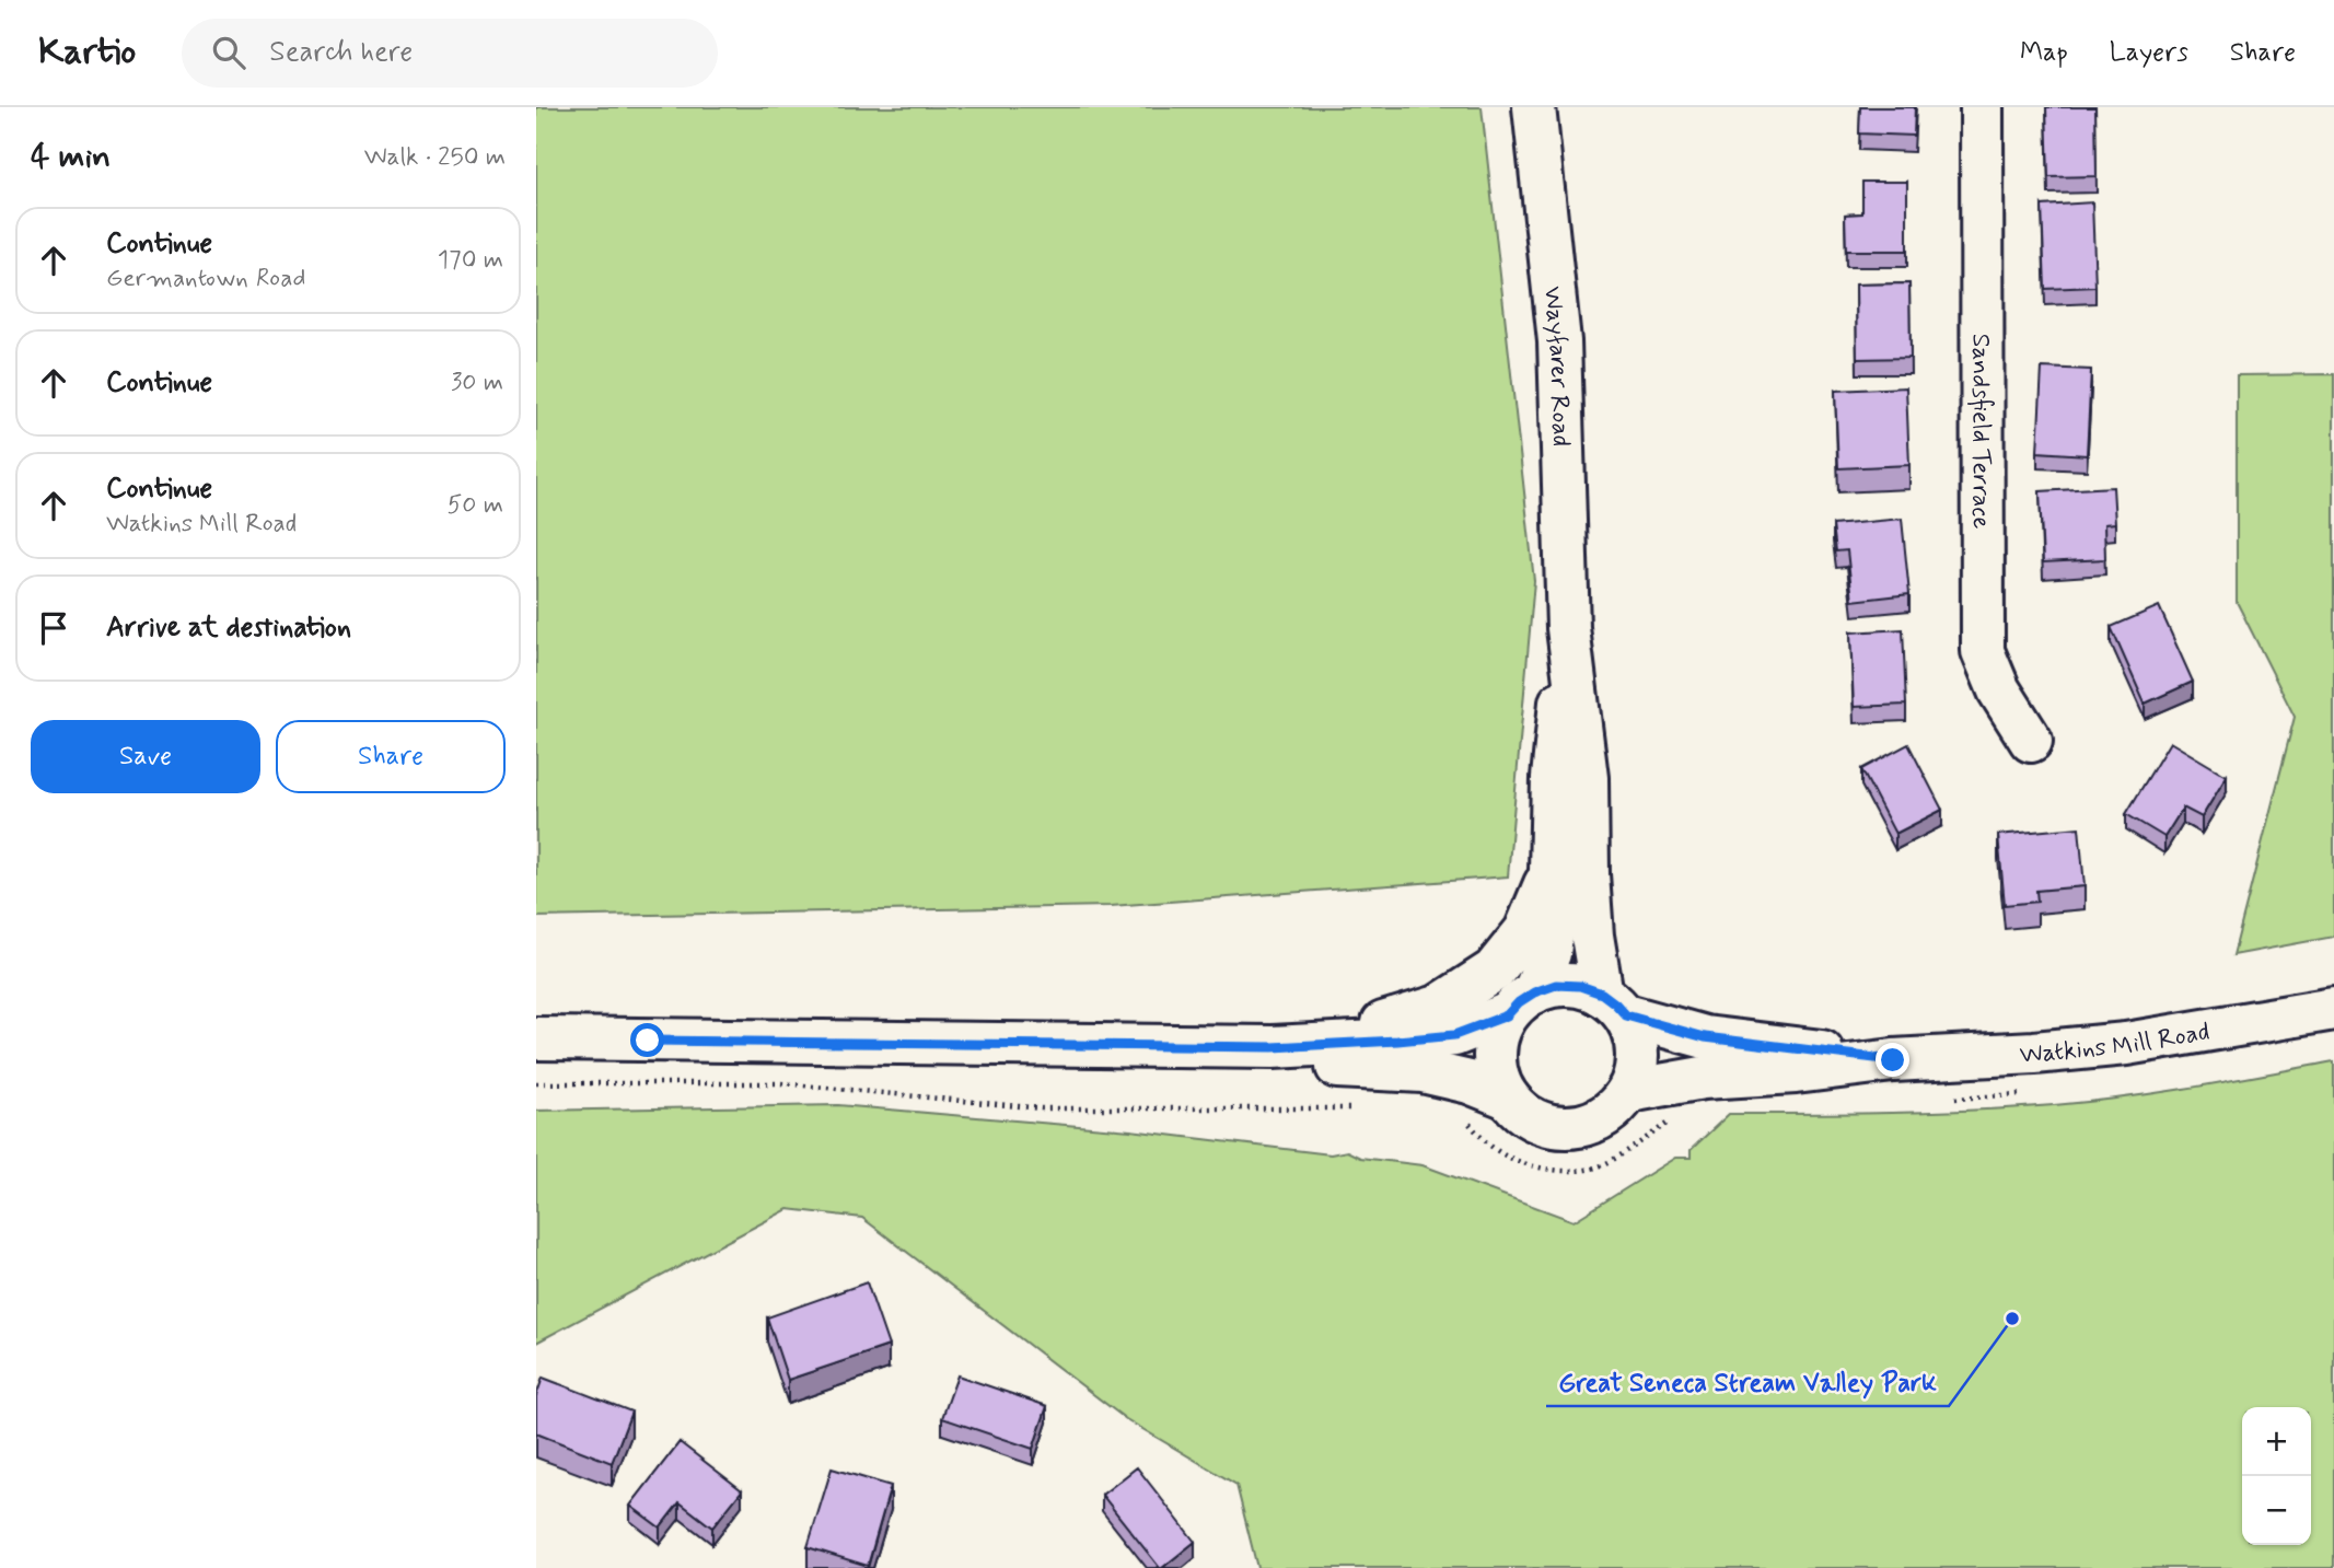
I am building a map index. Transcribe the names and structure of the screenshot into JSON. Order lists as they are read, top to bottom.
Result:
{
  "streets": {
    "street": ["Wayfarer Road", "Sandsfield Terrace", "Watkins Mill Road"]
  },
  "crossings": [
    ["Wayfarer Road", "Watkins Mill Road"]
  ],
  "places": ["Great Seneca Stream Valley Park"],
  "page": {
    "header": "Kartio",
    "search": "Search here",
    "nav": ["Map", "Layers", "Share"],
    "heading": ["4 min", "Walk · 250 m"],
    "list": [
      ["Continue", "Germantown Road", "170 m"],
      ["Continue", "30 m"],
      ["Continue", "Watkins Mill Road", "50 m"],
      "Arrive at destination"
    ],
    "buttons": ["Save", "Share"],
    "map_buttons": ["+", "−"]
  }
}
